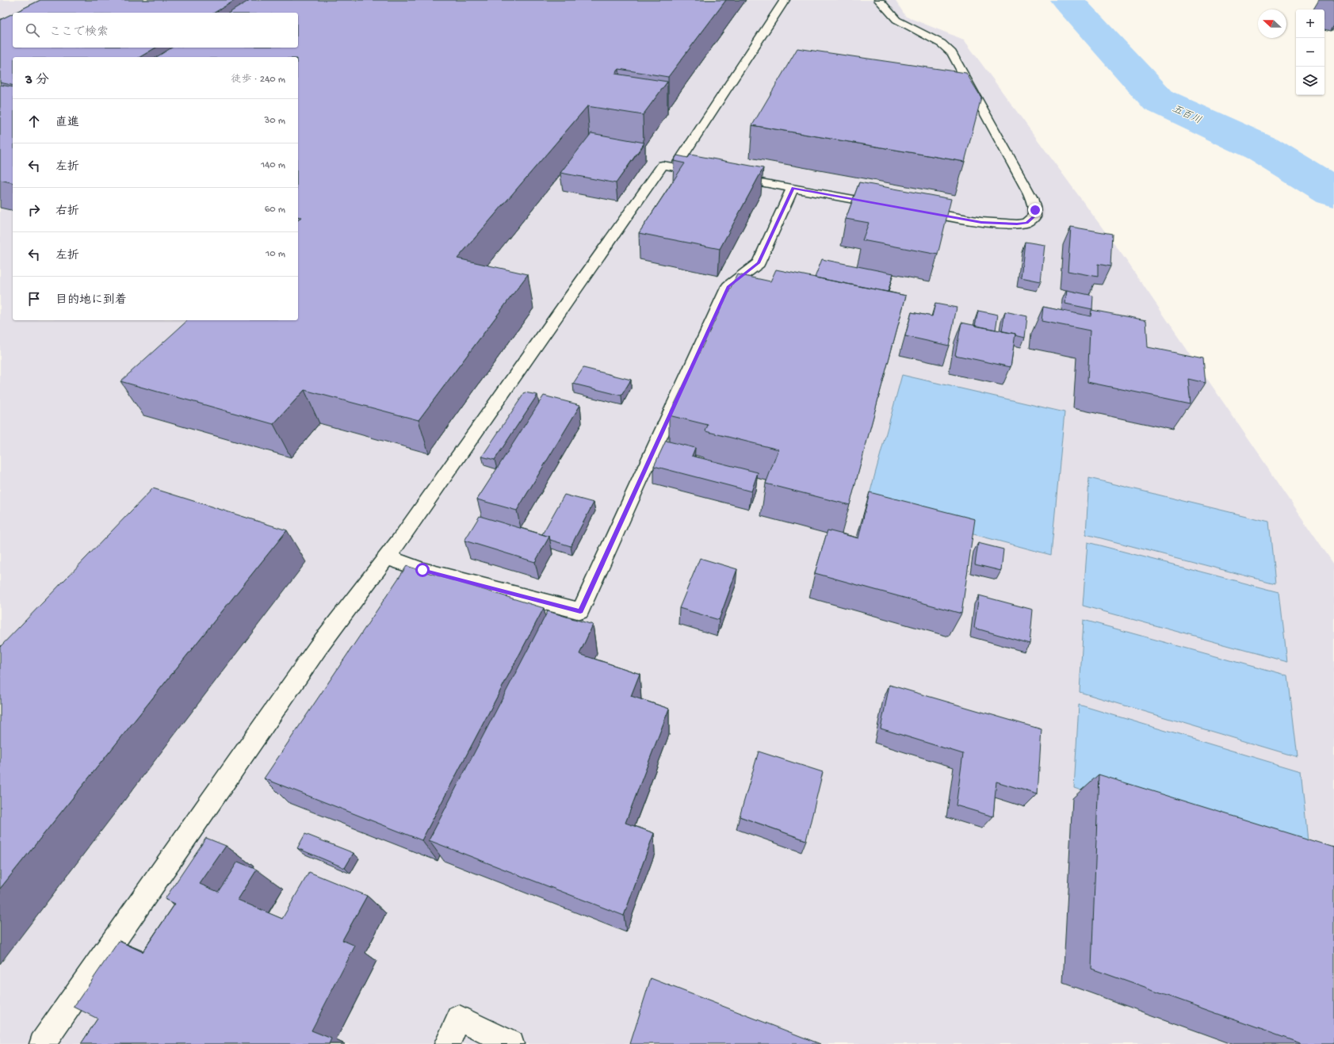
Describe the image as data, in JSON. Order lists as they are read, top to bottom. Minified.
{"water":["五百川"],"north":"left","page":{"map_buttons":["+","−"],"search":"ここで検索","heading":["3 分","徒歩 · 240 m"],"list":[["直進","30 m"],["左折","140 m"],["右折","60 m"],["左折","10 m"],"目的地に到着"]}}
